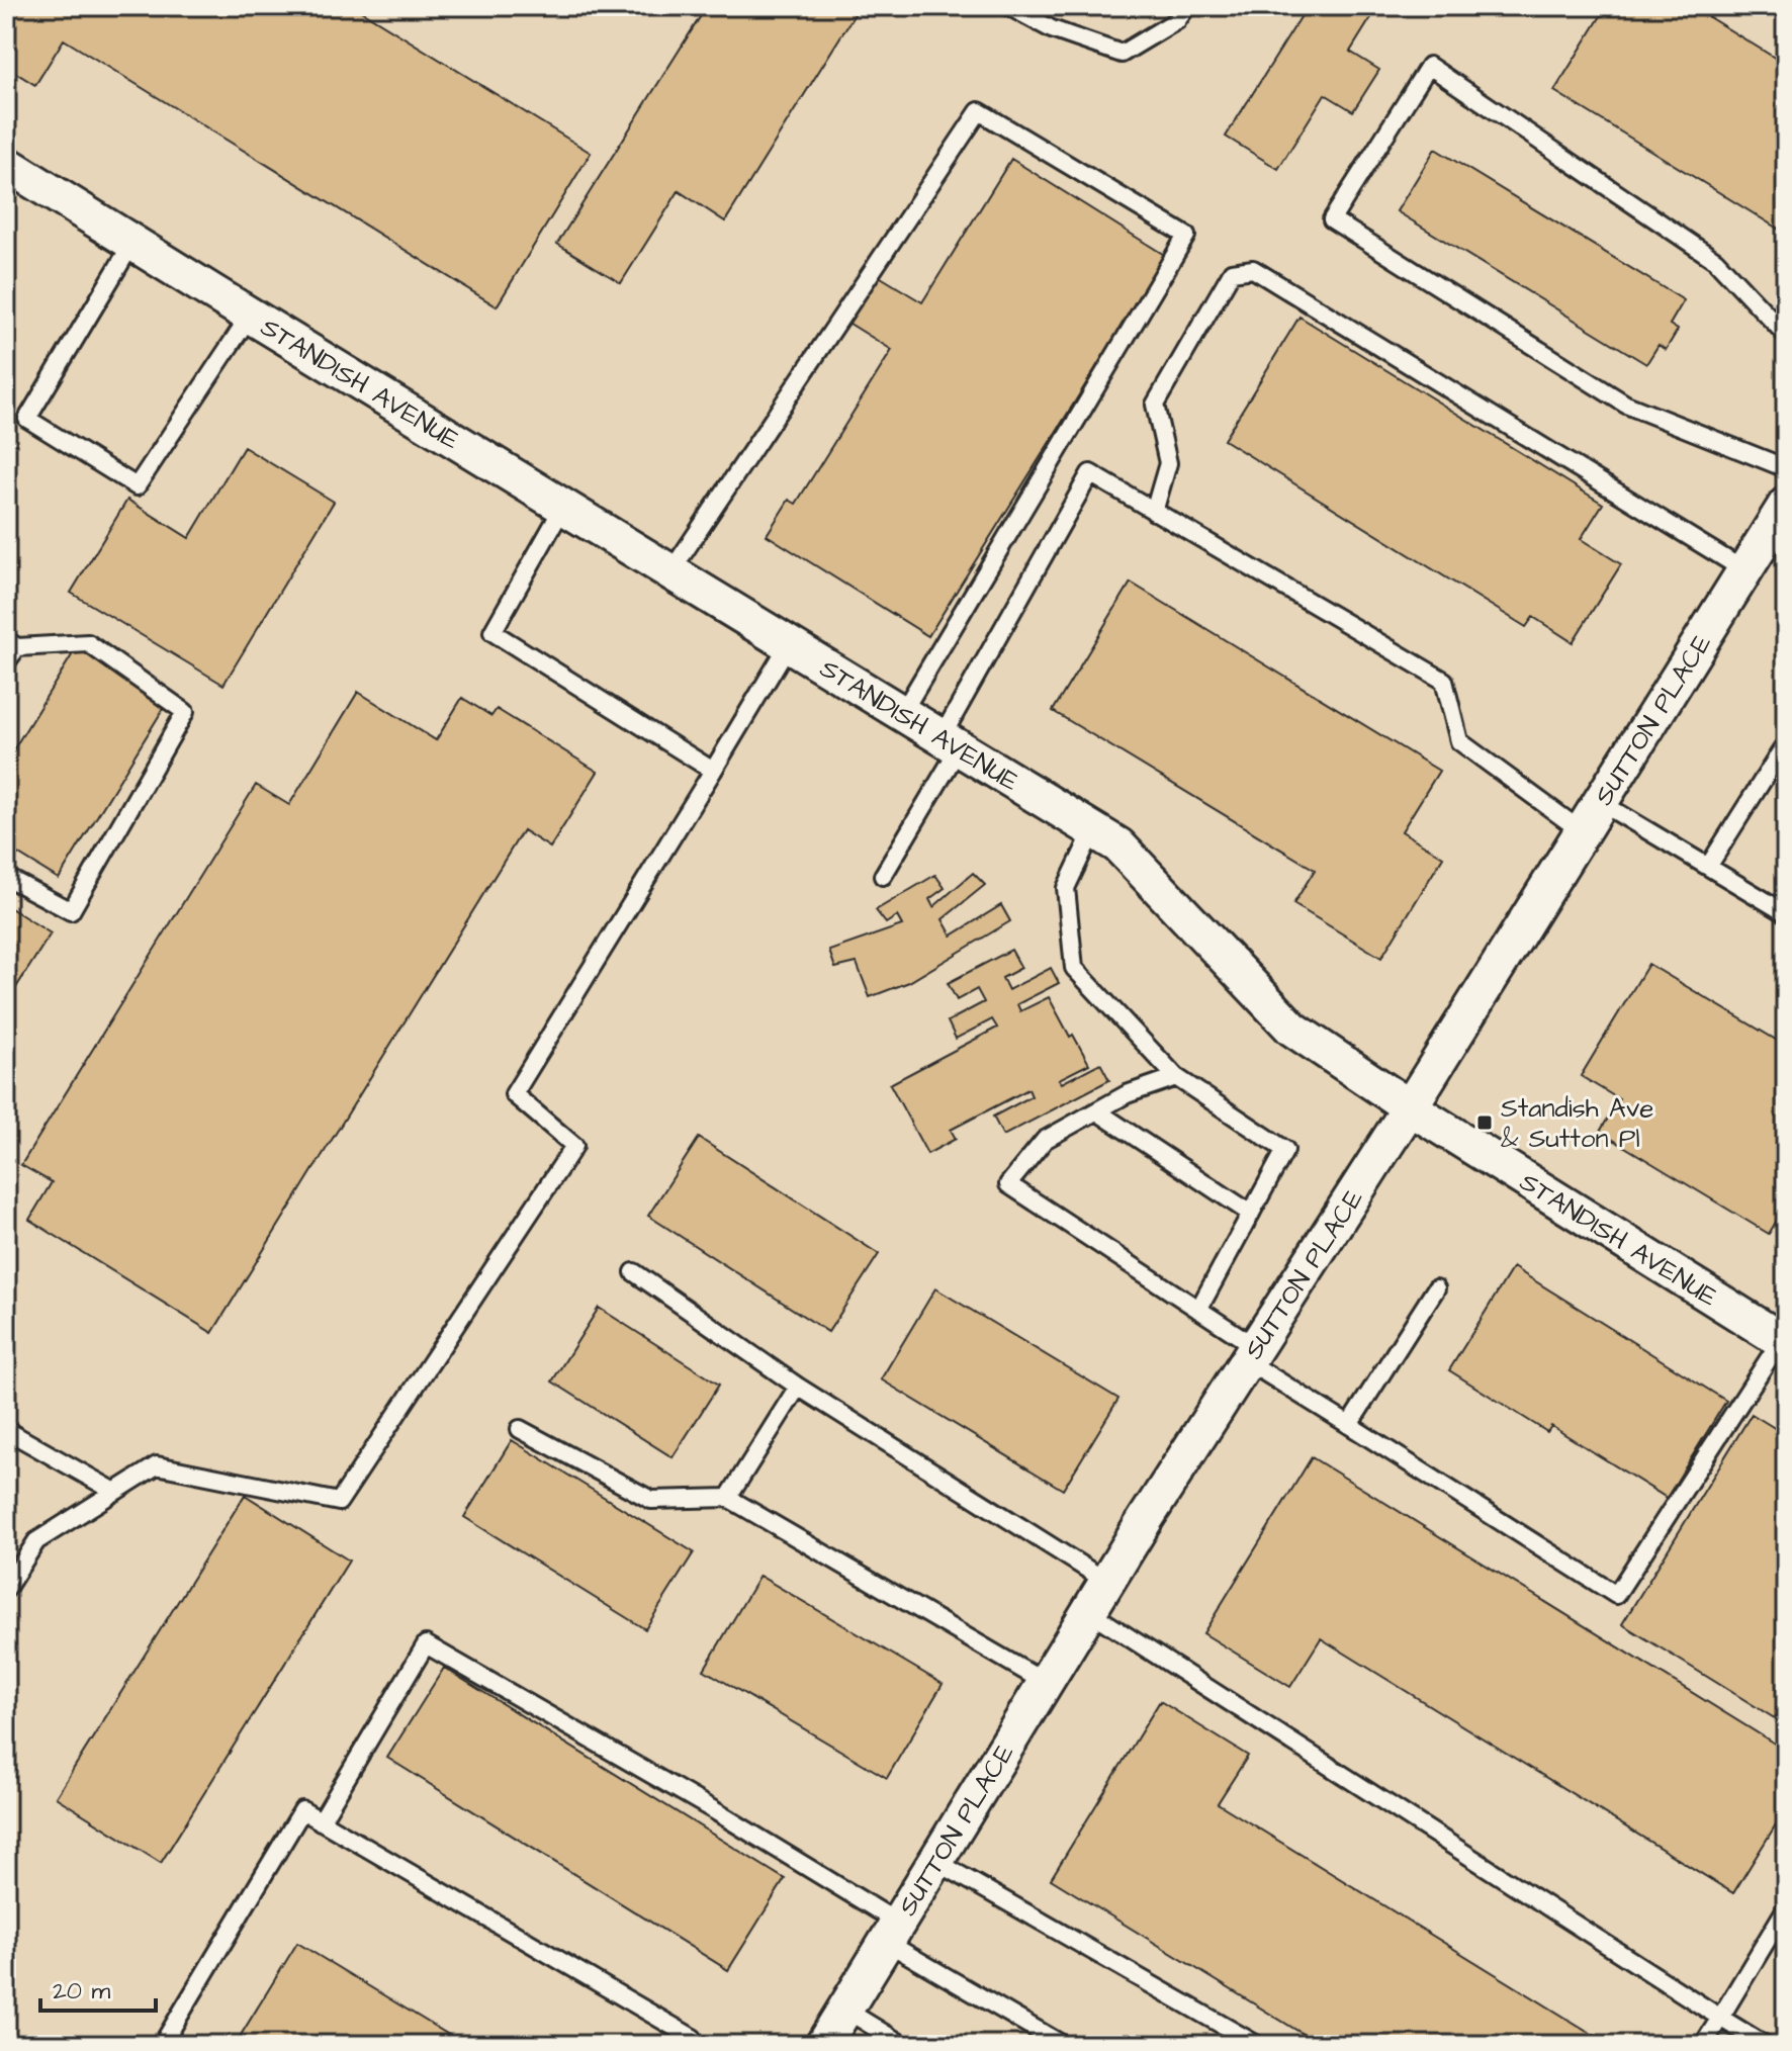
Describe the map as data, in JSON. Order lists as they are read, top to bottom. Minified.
{"streets":{"street":["STANDISH AVENUE","SUTTON PLACE"]},"crossings":[["STANDISH AVENUE","SUTTON PLACE"]],"places":{"transit":["Standish Ave & Sutton Pl"]},"scale_bar":"20 m"}
